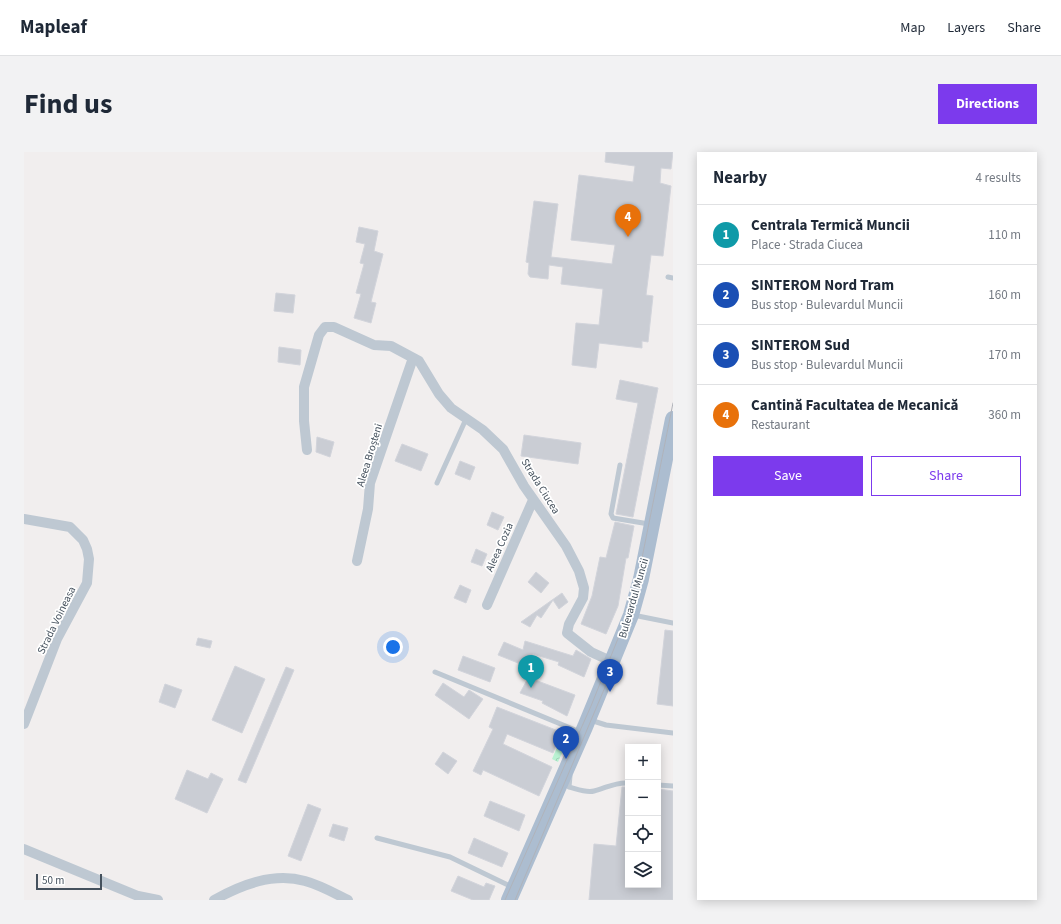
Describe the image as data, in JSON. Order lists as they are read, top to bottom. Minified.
{"streets":{"main road":["Bulevardul Muncii"],"street":["Aleea Broșteni","Strada Ciucea","Aleea Cozia","Strada Voineasa"]},"crossings":[["Aleea Broșteni","Strada Ciucea"],["Strada Ciucea","Aleea Cozia"],["Strada Ciucea","Bulevardul Muncii"]],"scale_bar":"50 m","page":{"header":"Mapleaf","nav":["Map","Layers","Share"],"title":"Find us","buttons":["Directions",["Save","Share"]],"heading":["Nearby","4 results"],"pins":["4","1","3","2"],"list":[{"mark":"1","name":"Centrala Termică Muncii","note":"Place · Strada Ciucea","value":"110 m"},{"mark":"2","name":"SINTEROM Nord Tram","note":"Bus stop · Bulevardul Muncii","value":"160 m"},{"mark":"3","name":"SINTEROM Sud","note":"Bus stop · Bulevardul Muncii","value":"170 m"},{"mark":"4","name":"Cantină Facultatea de Mecanică","note":"Restaurant","value":"360 m"}],"map_buttons":["+","−"],"scale":"50 m"}}
